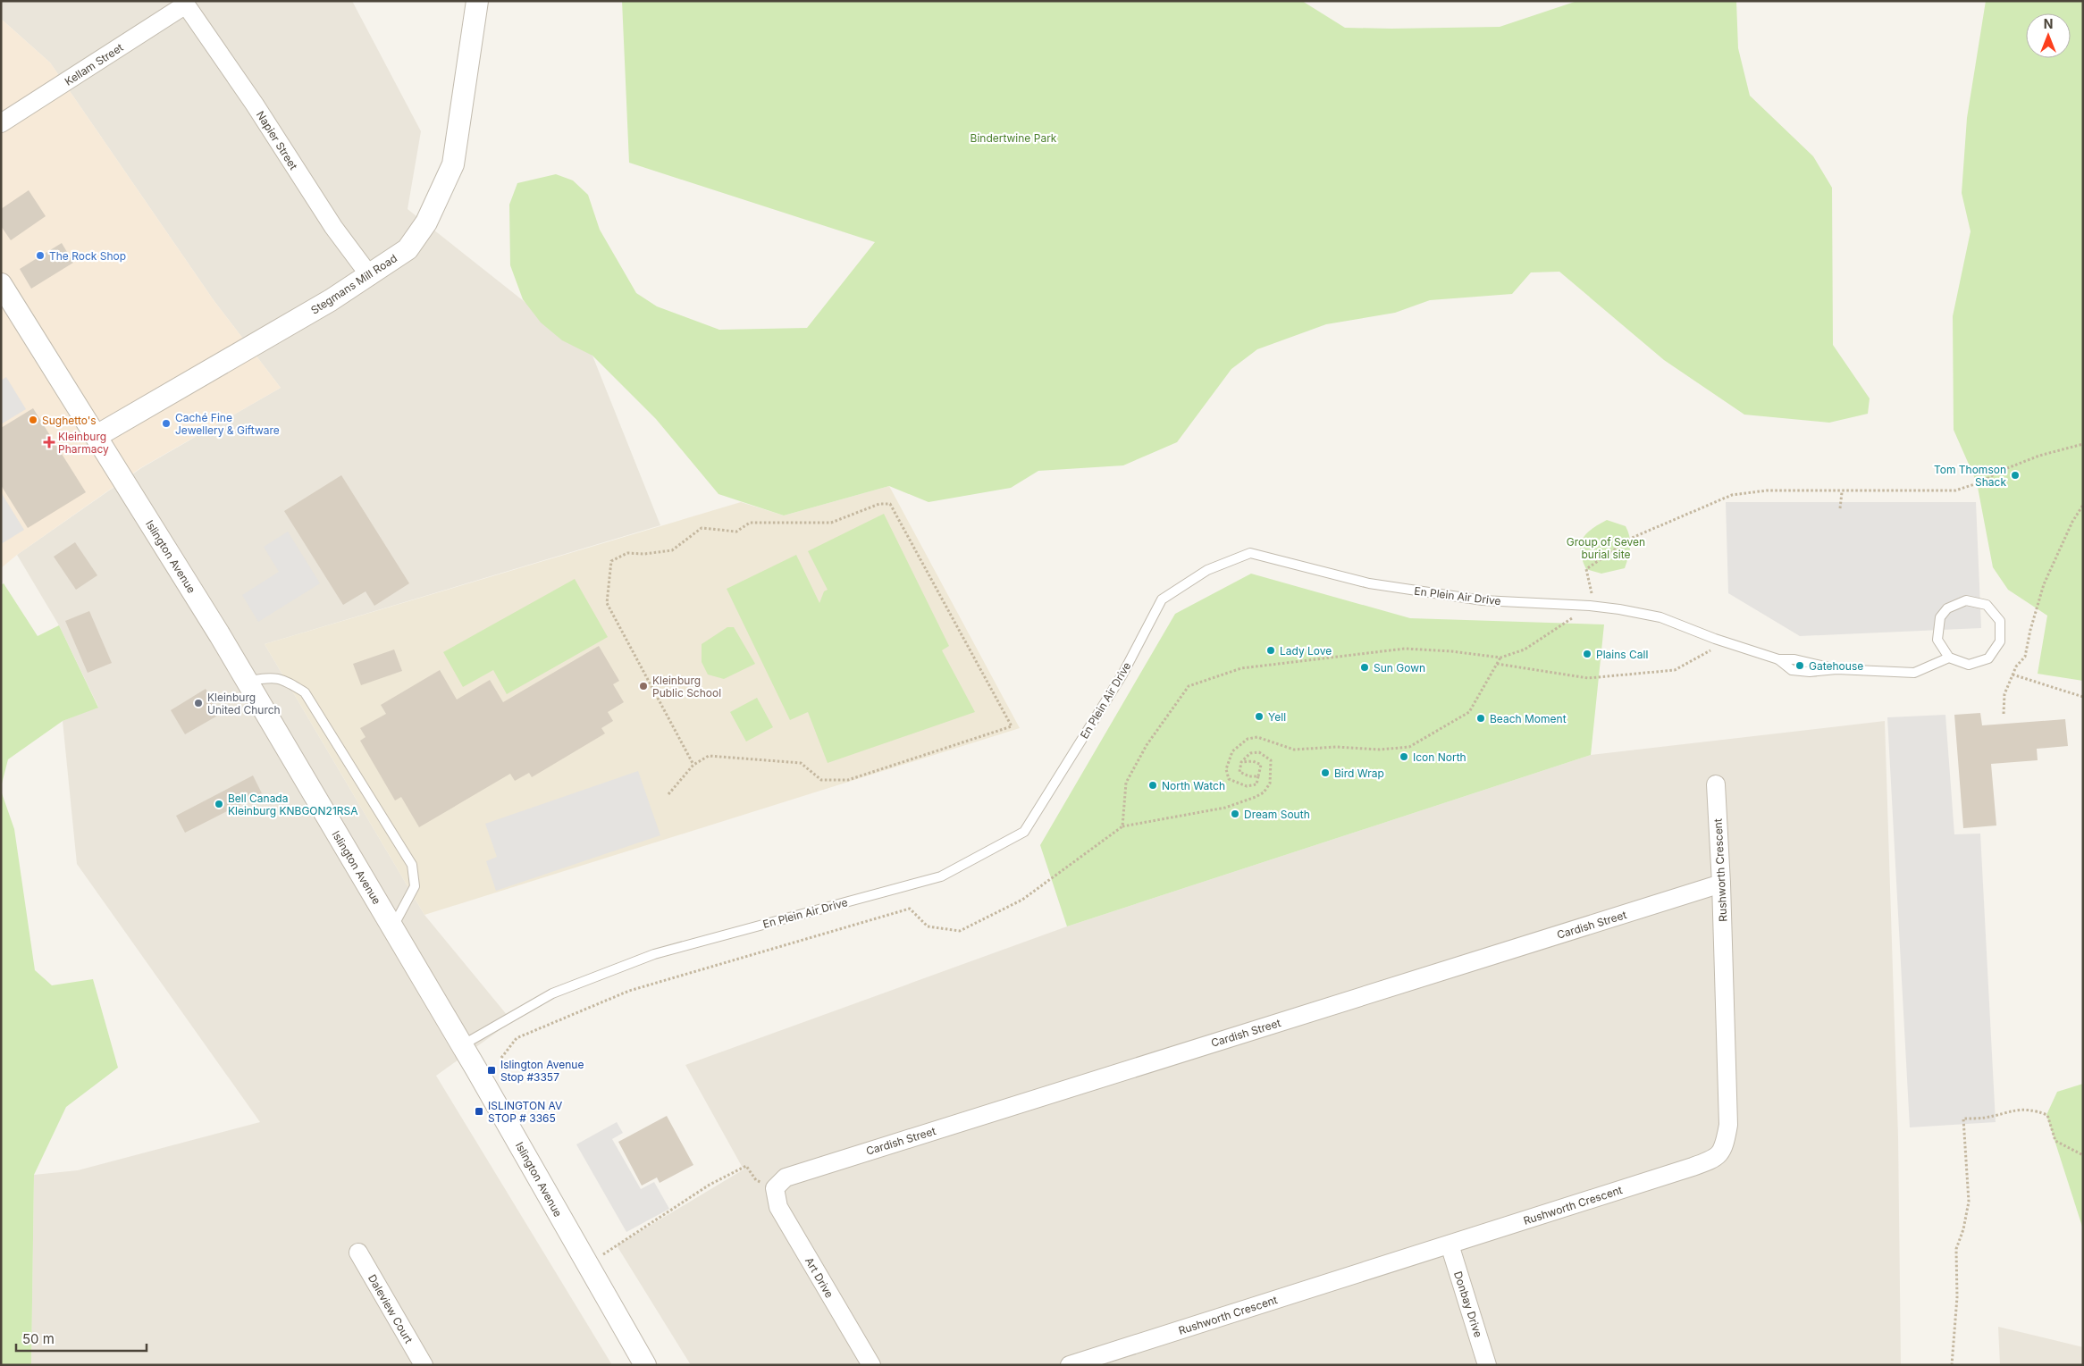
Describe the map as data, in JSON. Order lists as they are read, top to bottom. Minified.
{"streets":{"street":["Kellam Street","Napier Street","Stegmans Mill Road","Islington Avenue","Rushworth Crescent","Cardish Street","Art Drive","Donbay Drive","Daleview Court"],"lane":["En Plein Air Drive"]},"crossings":[["Kellam Street","Napier Street"],["Napier Street","Stegmans Mill Road"],["Stegmans Mill Road","Islington Avenue"],["Islington Avenue","En Plein Air Drive"],["Rushworth Crescent","Cardish Street"],["Rushworth Crescent","Donbay Drive"],["Cardish Street","Art Drive"]],"parks":["Bindertwine Park","Group of Seven burial site"],"places":{"other":["The Rock Shop","Sughetto's","Caché Fine Jewellery & Giftware","Tom Thomson Shack","Lady Love","Plains Call","Gatehouse","Sun Gown","Kleinburg Public School","Kleinburg United Church","Yell","Beach Moment","Icon North","Bird Wrap","North Watch","Bell Canada Kleinburg KNBGON21RSA","Dream South"],"health":["Kleinburg Pharmacy"],"transit":["Islington Avenue Stop #3357","ISLINGTON AV STOP # 3365"]},"scale_bar":"50 m","north":"top"}
